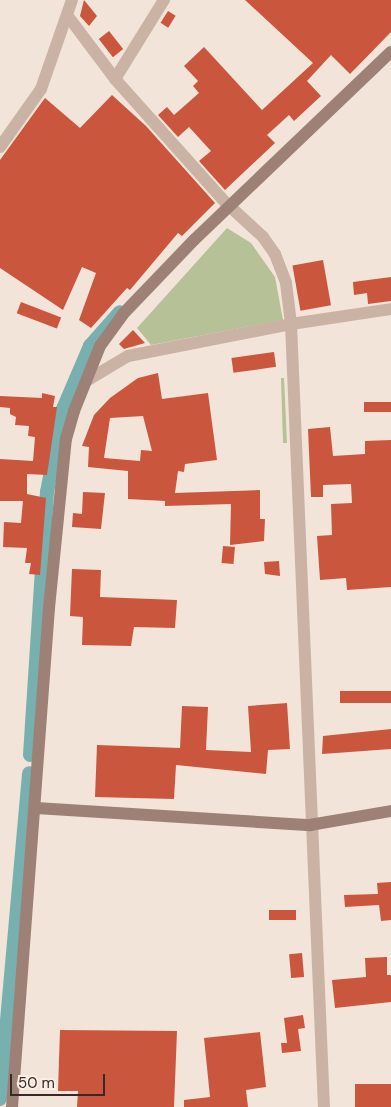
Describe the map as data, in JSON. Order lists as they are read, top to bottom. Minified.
{"scale_bar":"50 m"}
